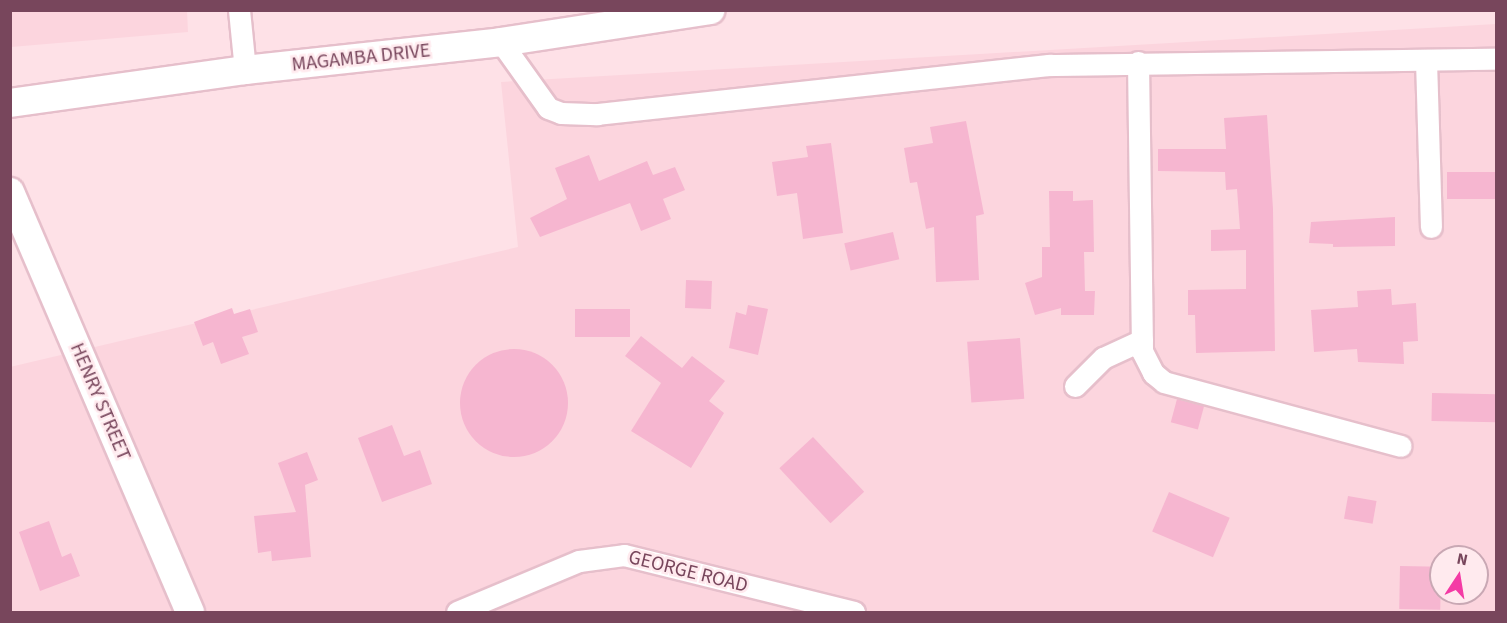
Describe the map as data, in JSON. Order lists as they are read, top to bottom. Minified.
{"streets":{"street":["MAGAMBA DRIVE","HENRY STREET","GEORGE ROAD"]},"north":"top"}
